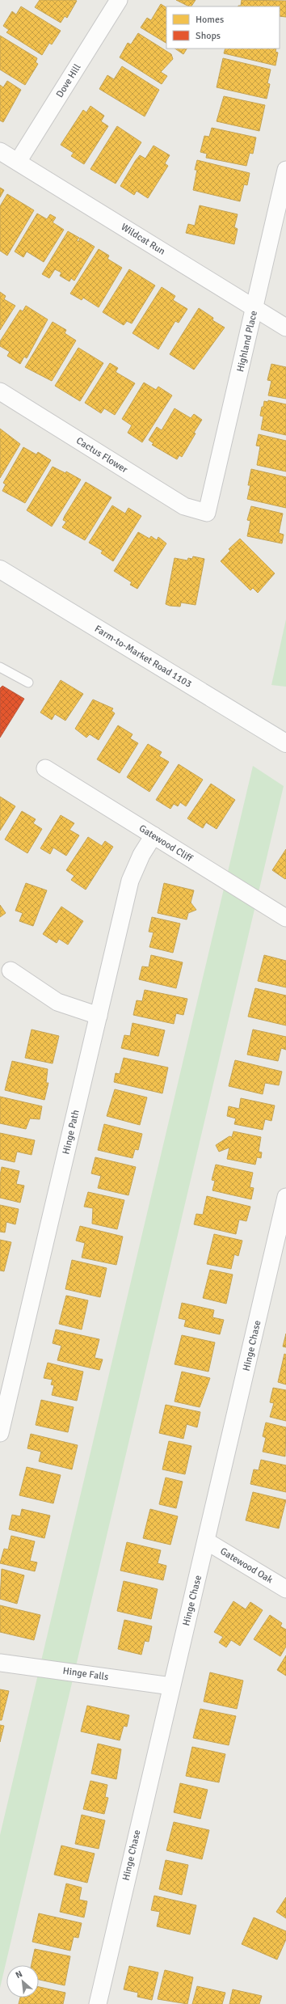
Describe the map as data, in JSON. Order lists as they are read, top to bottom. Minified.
{"streets":{"main road":["Farm-to-Market Road 1103"],"street":["Dove Hill","Wildcat Run","Highland Place","Cactus Flower","Gatewood Cliff","Hinge Path","Hinge Chase","Gatewood Oak","Hinge Falls"]},"crossings":[["Dove Hill","Wildcat Run"],["Wildcat Run","Highland Place"],["Highland Place","Cactus Flower"],["Gatewood Cliff","Hinge Path"],["Hinge Chase","Gatewood Oak"],["Hinge Chase","Hinge Falls"]],"legend":["Homes","Shops"],"north":"top left"}
